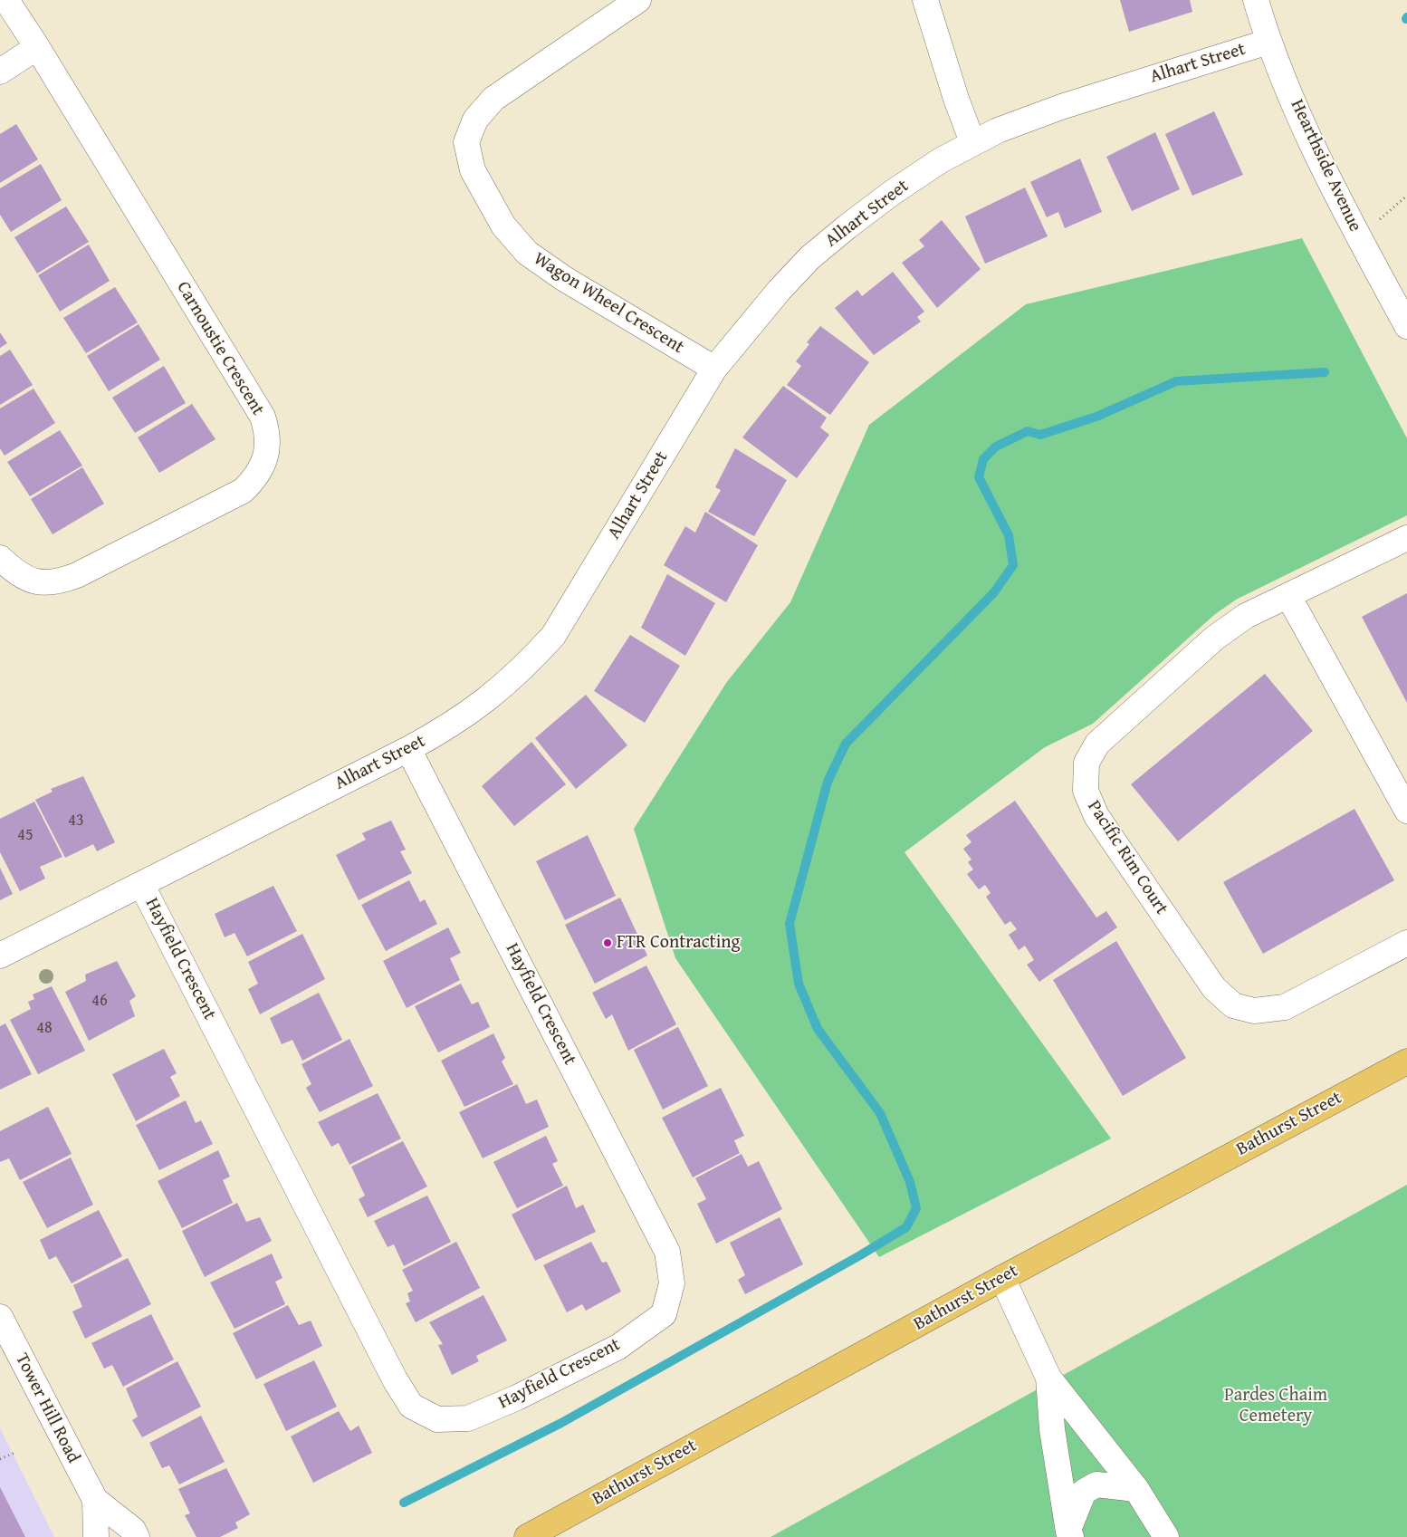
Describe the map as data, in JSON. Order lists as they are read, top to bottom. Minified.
{"streets":{"main road":["Bathurst Street"],"street":["Alhart Street","Hearthside Avenue","Wagon Wheel Crescent","Carnoustie Crescent","Pacific Rim Court","Hayfield Crescent","Tower Hill Road"]},"crossings":[["Alhart Street","Hearthside Avenue"],["Alhart Street","Wagon Wheel Crescent"],["Alhart Street","Hayfield Crescent"]],"parks":["Pardes Chaim Cemetery"],"places":["FTR Contracting"],"house_numbers":["43","45","46","48"]}
